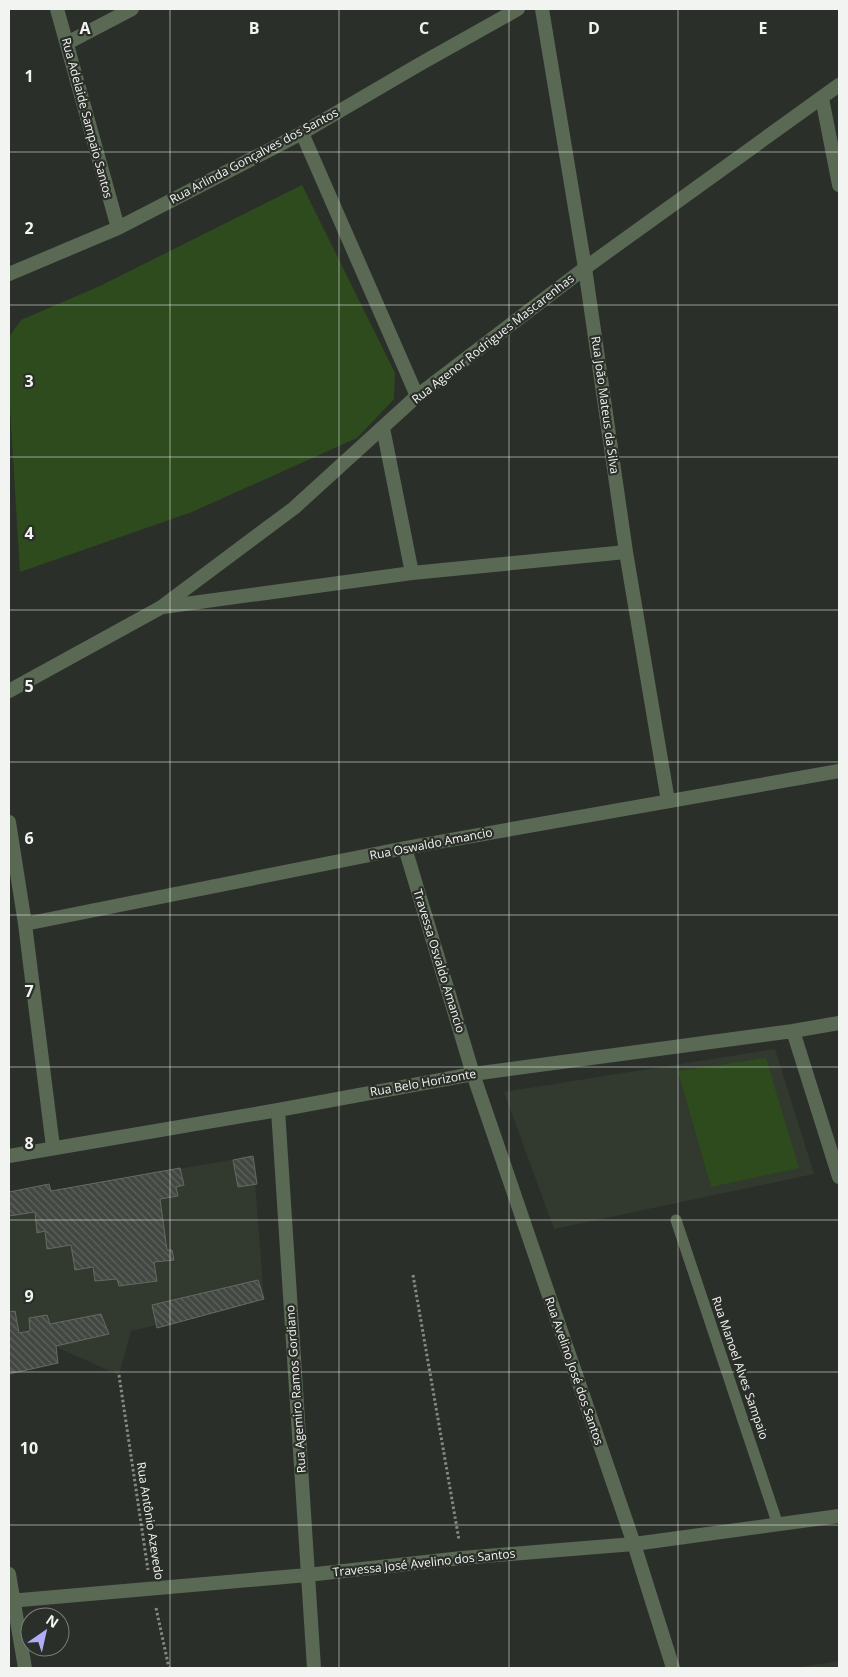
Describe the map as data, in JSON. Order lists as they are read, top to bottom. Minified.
{"streets":{"street":["Rua Adelaide Sampaio Santos","Rua Arlinda Gonçalves dos Santos","Rua Agenor Rodrigues Mascarenhas","Rua João Mateus da Silva","Rua Oswaldo Amancio","Travessa Osvaldo Amancio","Rua Belo Horizonte","Rua Avelino José dos Santos","Rua Agemiro Ramos Gordiano","Travessa José Avelino dos Santos"],"lane":["Rua Manoel Alves Sampaio"],"path":["Rua Antônio Azevedo"]},"crossings":[["Rua Adelaide Sampaio Santos","Rua Arlinda Gonçalves dos Santos"],["Rua Agenor Rodrigues Mascarenhas","Rua João Mateus da Silva"],["Rua João Mateus da Silva","Rua Oswaldo Amancio"],["Rua Oswaldo Amancio","Travessa Osvaldo Amancio"],["Travessa Osvaldo Amancio","Rua Belo Horizonte"],["Travessa Osvaldo Amancio","Rua Avelino José dos Santos"],["Rua Belo Horizonte","Rua Avelino José dos Santos"],["Rua Belo Horizonte","Rua Agemiro Ramos Gordiano"],["Rua Manoel Alves Sampaio","Travessa José Avelino dos Santos"],["Rua Avelino José dos Santos","Travessa José Avelino dos Santos"],["Rua Agemiro Ramos Gordiano","Travessa José Avelino dos Santos"],["Rua Antônio Azevedo","Travessa José Avelino dos Santos"]],"north":"top right","grid":{"columns":["A","B","C","D","E"],"rows":["1","2","3","4","5","6","7","8","9","10"]}}
